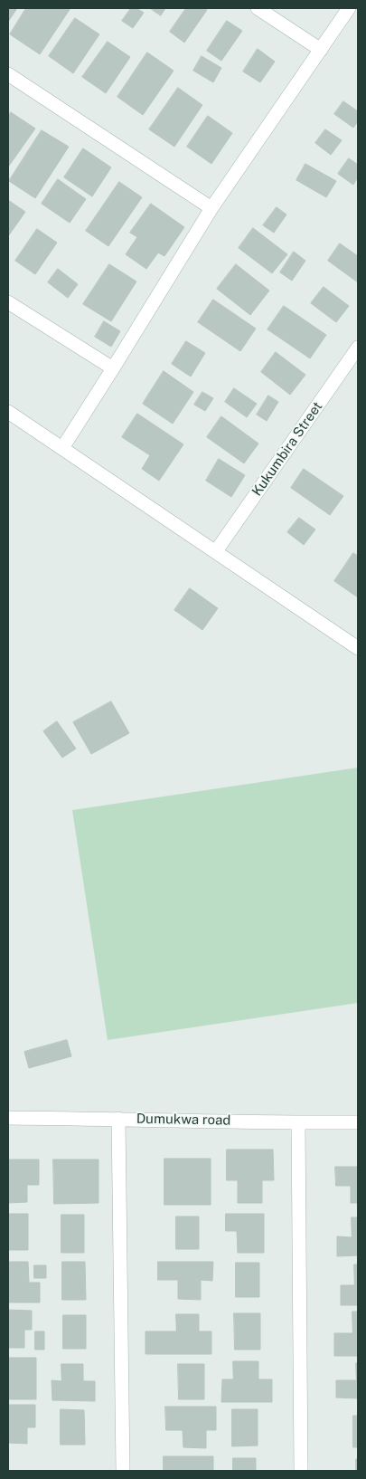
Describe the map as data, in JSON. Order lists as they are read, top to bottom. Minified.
{"streets":{"street":["Kukumbira Street","Dumukwa road"]}}
